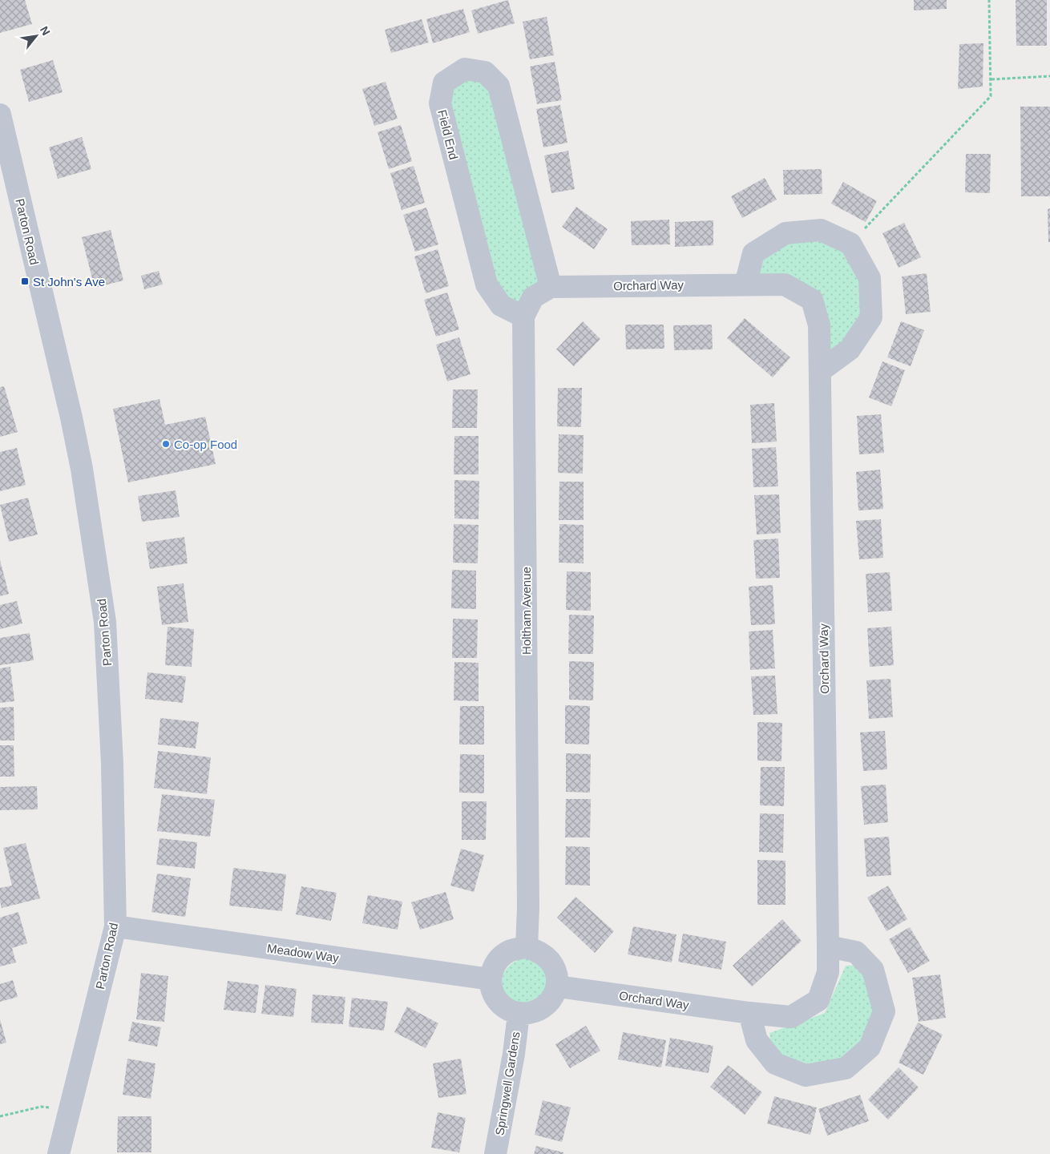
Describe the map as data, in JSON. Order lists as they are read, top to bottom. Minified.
{"streets":{"street":["Field End","Parton Road","Orchard Way","Holtham Avenue","Meadow Way","Springwell Gardens"]},"crossings":[["Field End","Orchard Way"],["Field End","Holtham Avenue"],["Parton Road","Meadow Way"],["Orchard Way","Holtham Avenue"],["Orchard Way","Meadow Way"],["Orchard Way","Springwell Gardens"],["Holtham Avenue","Meadow Way"],["Holtham Avenue","Springwell Gardens"],["Meadow Way","Springwell Gardens"]],"places":{"transit":["St John's Ave"],"other":["Co-op Food"]},"north":"top right"}
